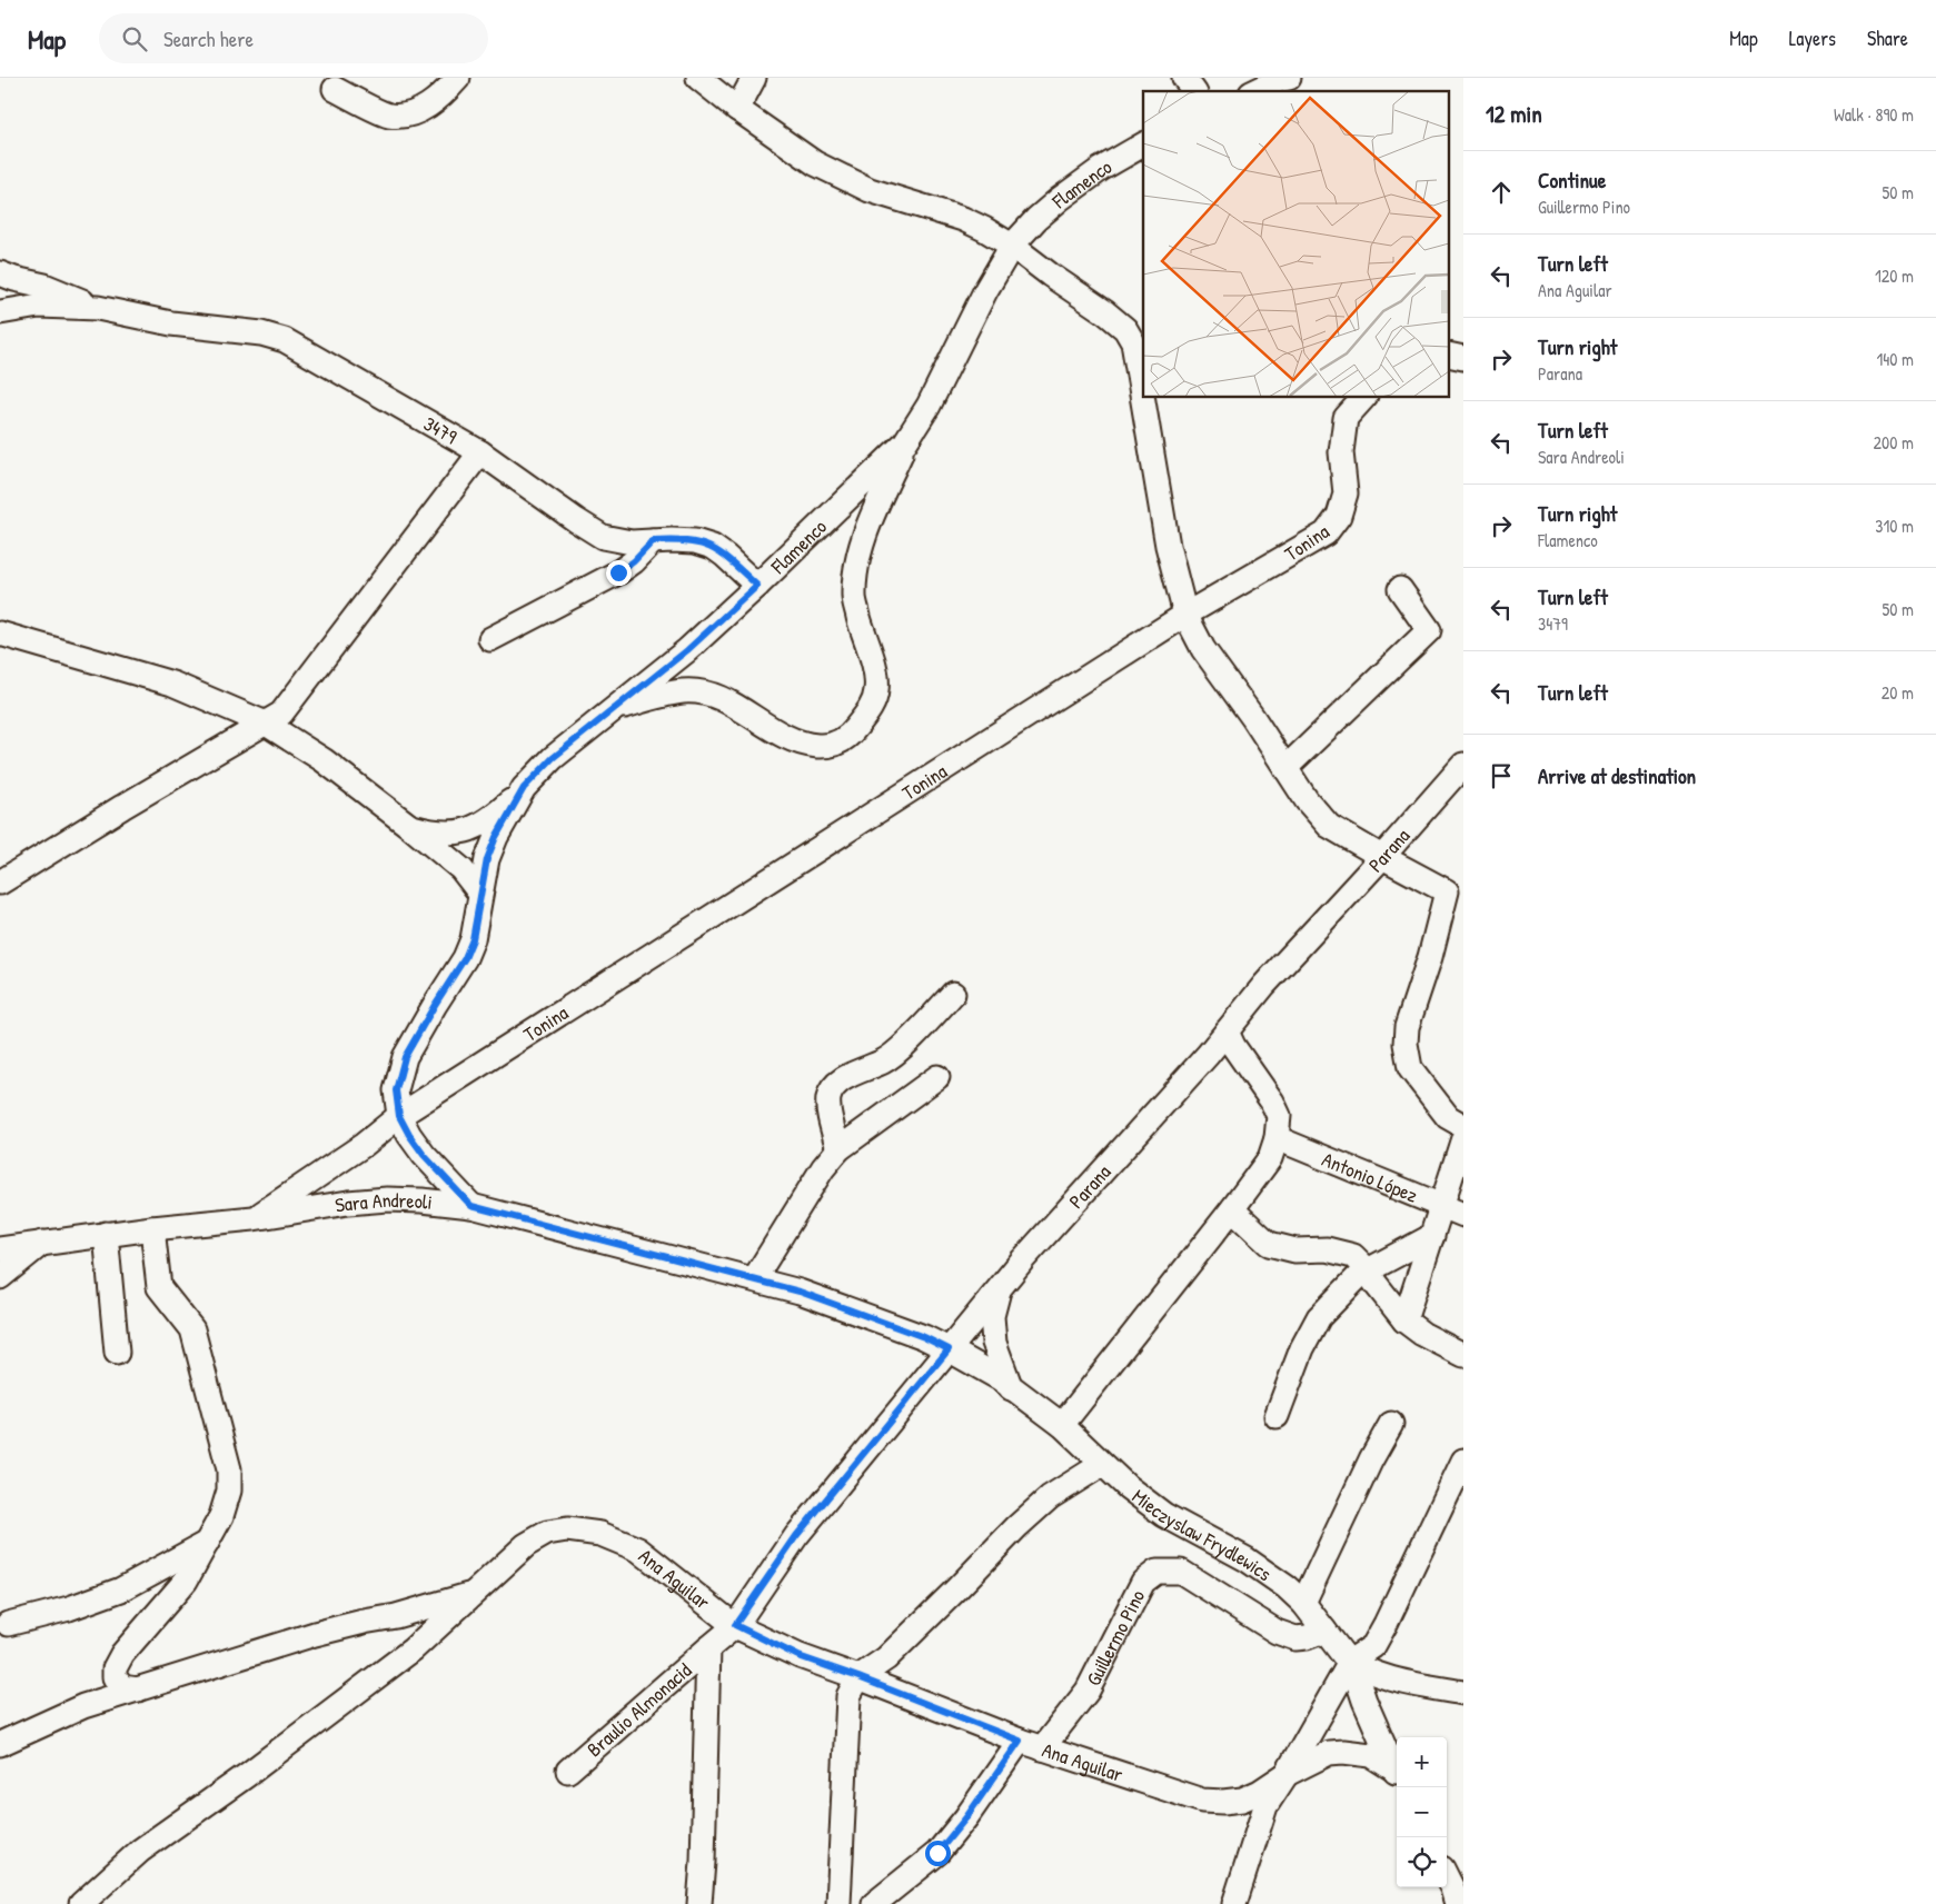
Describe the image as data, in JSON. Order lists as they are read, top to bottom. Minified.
{"streets":{"street":["Flamenco","3479","Tonina","Parana","Antonio López","Sara Andreoli","Mieczyslaw Frydlewics","Ana Aguilar","Guillermo Pino","Braulio Almonacid"]},"crossings":[["Flamenco","3479"],["Flamenco","Tonina"],["Flamenco","Sara Andreoli"],["Tonina","Sara Andreoli"],["Parana","Sara Andreoli"],["Parana","Mieczyslaw Frydlewics"],["Parana","Ana Aguilar"],["Parana","Braulio Almonacid"],["Sara Andreoli","Mieczyslaw Frydlewics"],["Mieczyslaw Frydlewics","Guillermo Pino"],["Ana Aguilar","Guillermo Pino"],["Ana Aguilar","Braulio Almonacid"]],"page":{"header":"Map","search":"Search here","nav":["Map","Layers","Share"],"heading":["12 min","Walk · 890 m"],"list":[["Continue","Guillermo Pino","50 m"],["Turn left","Ana Aguilar","120 m"],["Turn right","Parana","140 m"],["Turn left","Sara Andreoli","200 m"],["Turn right","Flamenco","310 m"],["Turn left","3479","50 m"],["Turn left","20 m"],"Arrive at destination"],"map_buttons":["+","−"]}}
